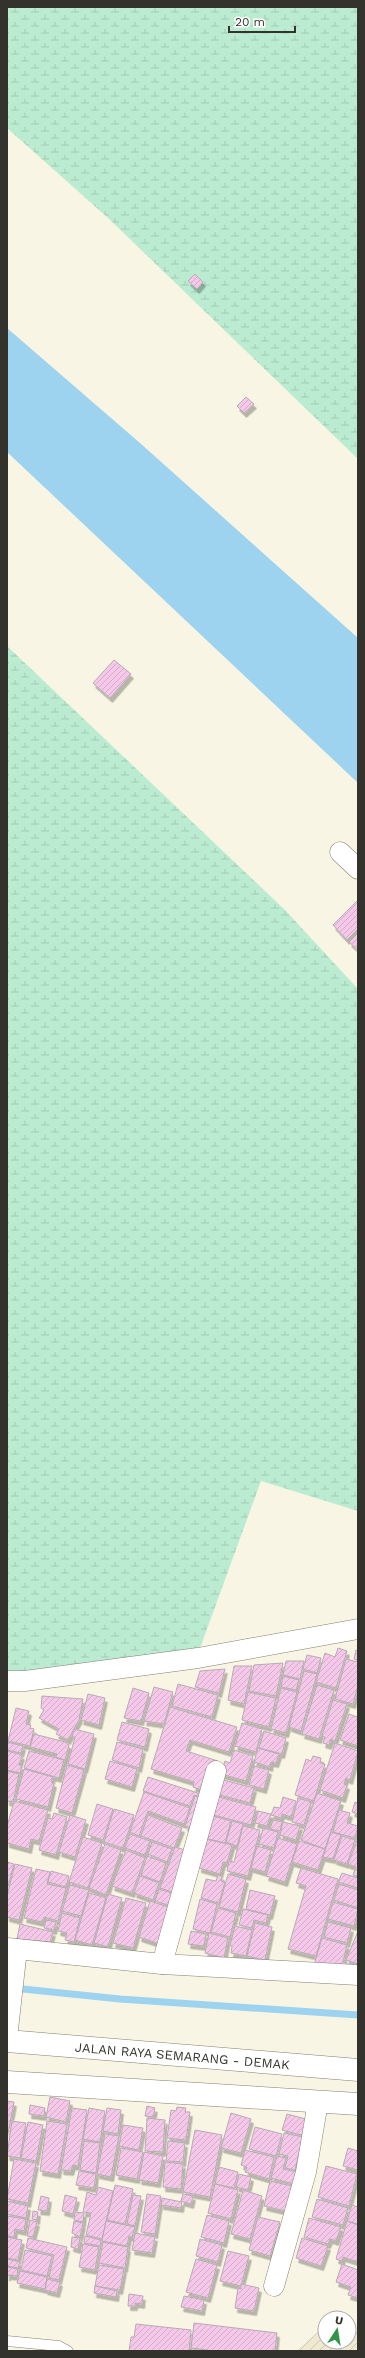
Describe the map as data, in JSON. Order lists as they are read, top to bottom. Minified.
{"streets":{"highway":["JALAN RAYA SEMARANG - DEMAK"]},"scale_bar":"20 m","north":"top"}
